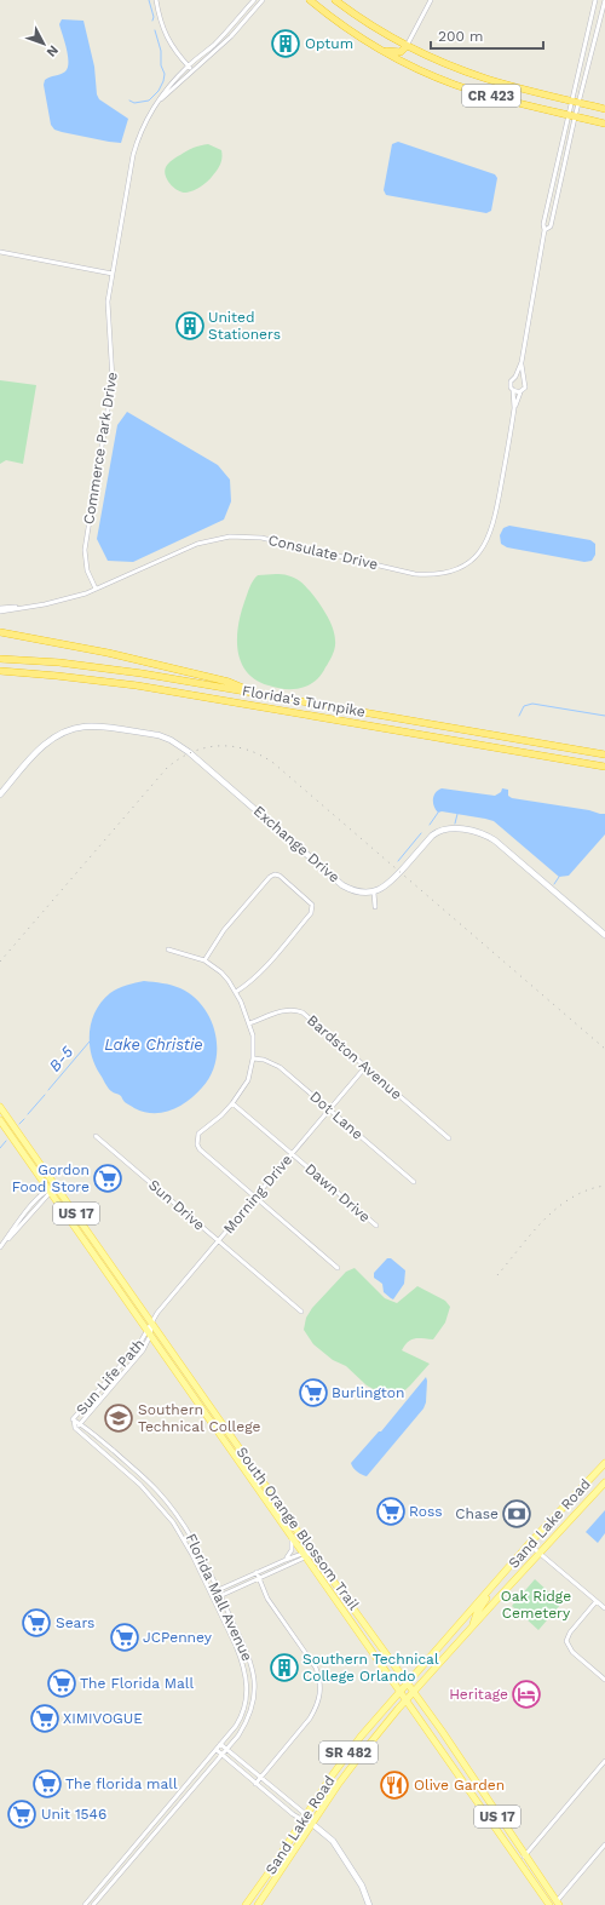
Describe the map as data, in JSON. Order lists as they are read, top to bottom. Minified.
{"streets":{"highway":["CR 423","Florida's Turnpike"],"main road":["US 17","Sand Lake Road","South Orange Blossom Trail","SR 482"],"street":["Commerce Park Drive","Consulate Drive","Exchange Drive","Bardston Avenue","Dot Lane","Dawn Drive","Morning Drive","Sun Drive","Sun Life Path","Florida Mall Avenue"]},"crossings":[["Commerce Park Drive","Consulate Drive"],["Bardston Avenue","Morning Drive"],["Dot Lane","Morning Drive"],["Dawn Drive","Morning Drive"],["Morning Drive","Sun Drive"],["Morning Drive","Sun Life Path"],["Morning Drive","South Orange Blossom Trail"],["Sun Life Path","South Orange Blossom Trail"],["Sun Life Path","Florida Mall Avenue"],["Sand Lake Road","South Orange Blossom Trail"]],"water":["Lake Christie","B-5"],"parks":["Oak Ridge Cemetery"],"places":{"building":["Optum","United Stationers","Southern Technical College Orlando"],"supermarket":["Gordon Food Store","Burlington","Ross","Sears","JCPenney","The Florida Mall","XIMIVOGUE","The florida mall","Unit 1546"],"school or university":["Southern Technical College"],"bank":["Chase"],"hotel":["Heritage"],"restaurant":["Olive Garden"]},"scale_bar":"200 m","north":"bottom right"}
